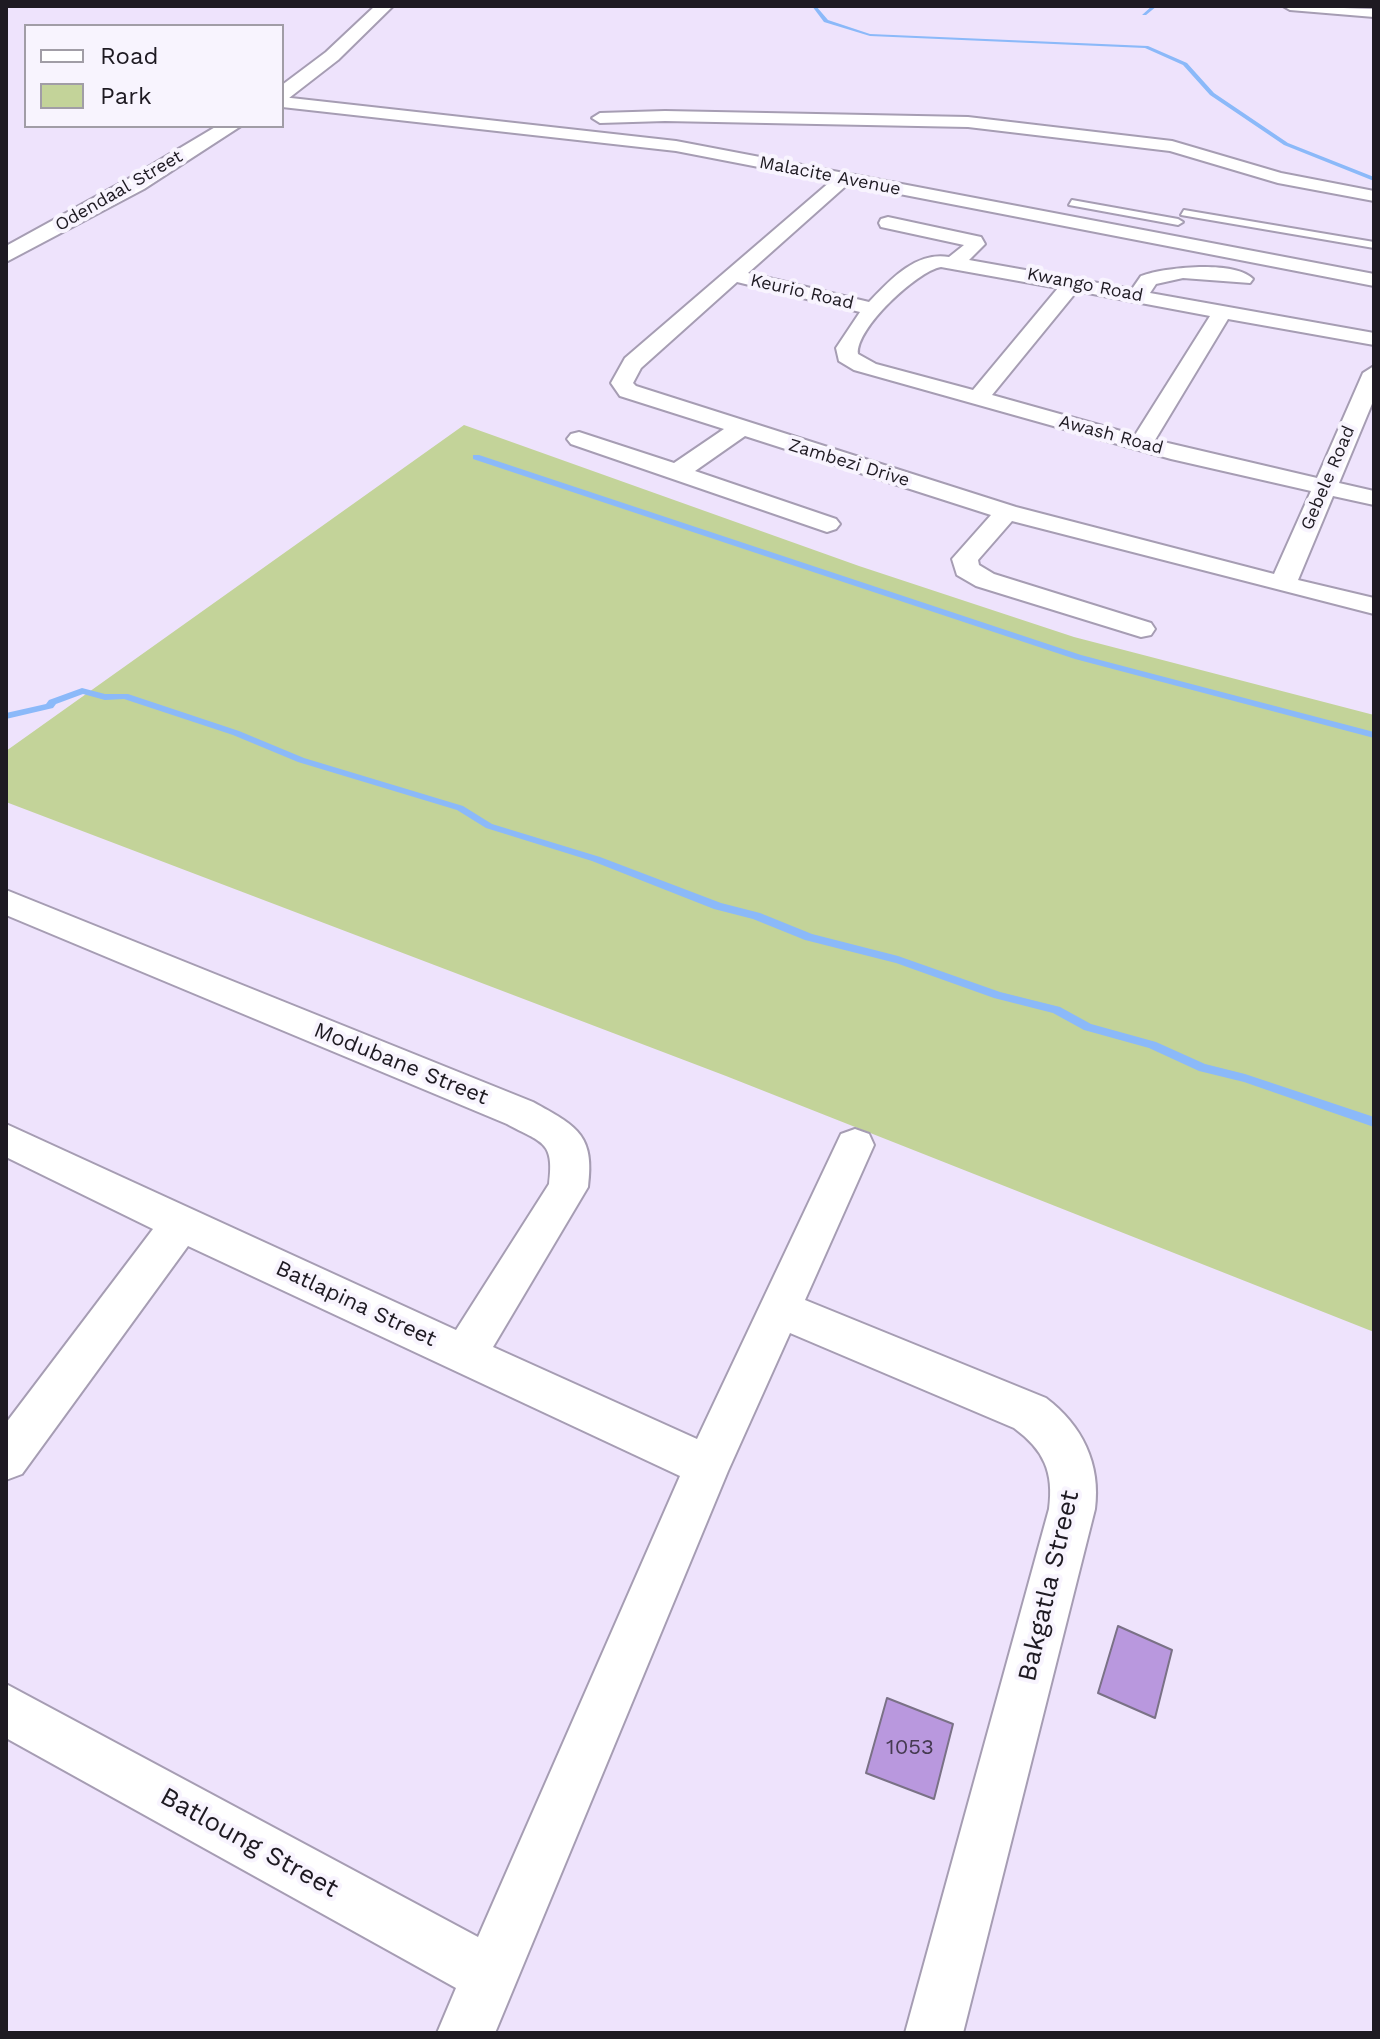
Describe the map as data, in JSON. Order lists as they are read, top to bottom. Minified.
{"streets":{"street":["Malacite Avenue","Odendaal Street","Kwango Road","Keurio Road","Awash Road","Zambezi Drive","Gebele Road","Modubane Street","Batlapina Street","Bakgatla Street","Batloung Street"]},"crossings":[["Malacite Avenue","Zambezi Drive"],["Kwango Road","Keurio Road"],["Kwango Road","Awash Road"],["Keurio Road","Zambezi Drive"],["Awash Road","Gebele Road"],["Zambezi Drive","Gebele Road"],["Modubane Street","Batlapina Street"]],"house_numbers":["1053"],"legend":["Road","Park"]}
